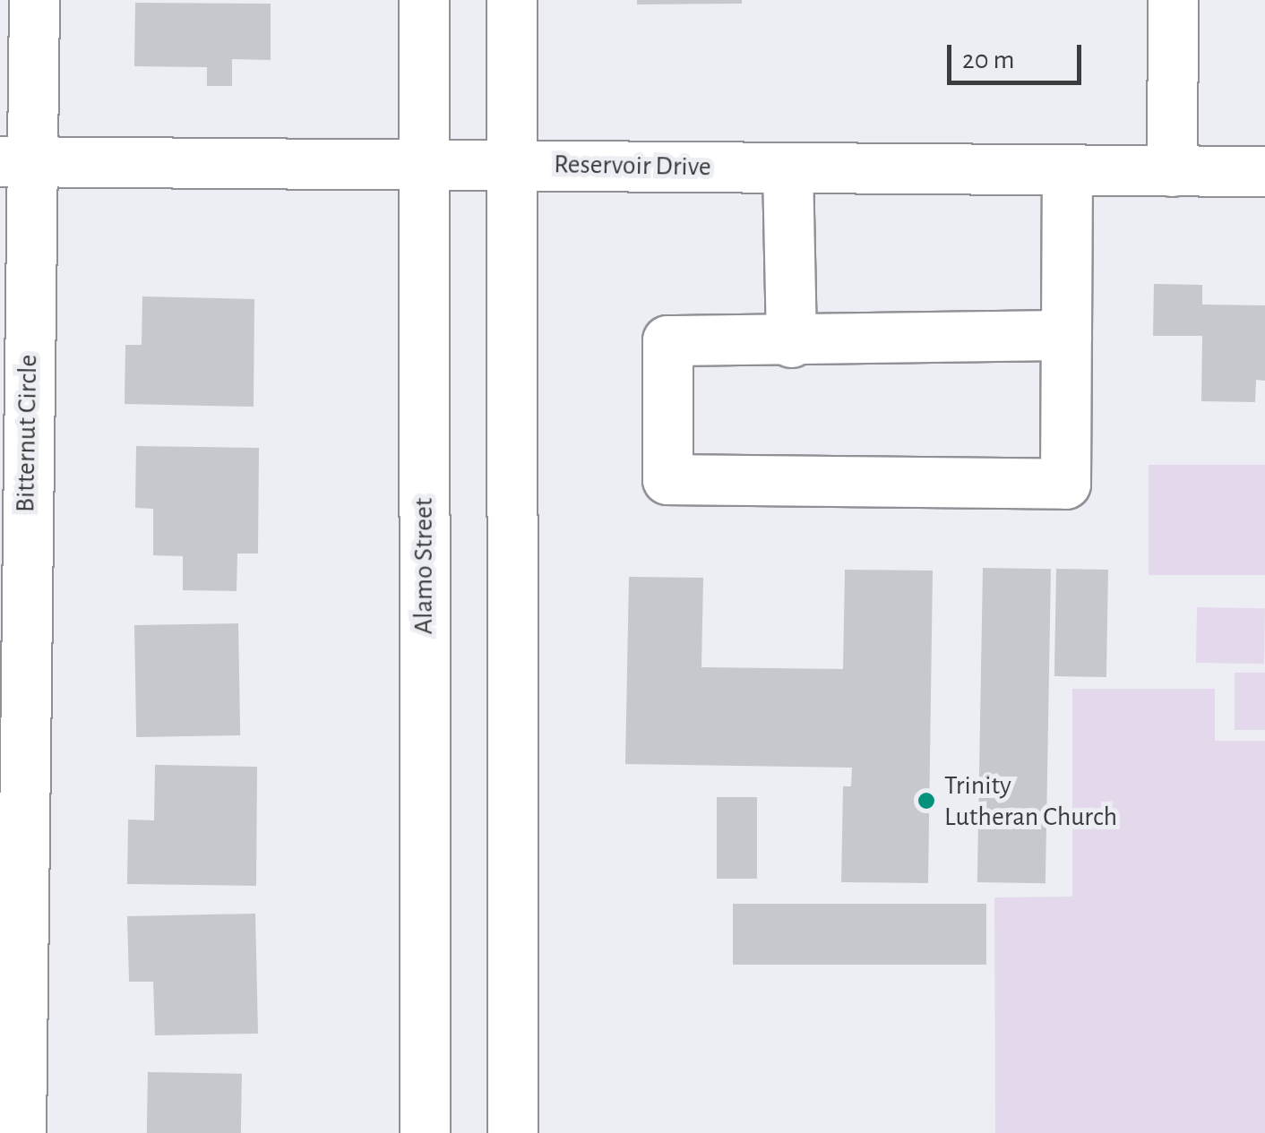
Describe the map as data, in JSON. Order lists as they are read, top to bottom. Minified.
{"streets":{"street":["Reservoir Drive","Bitternut Circle","Alamo Street"]},"crossings":[["Reservoir Drive","Bitternut Circle"],["Reservoir Drive","Alamo Street"]],"places":["Trinity Lutheran Church"],"scale_bar":"20 m"}
